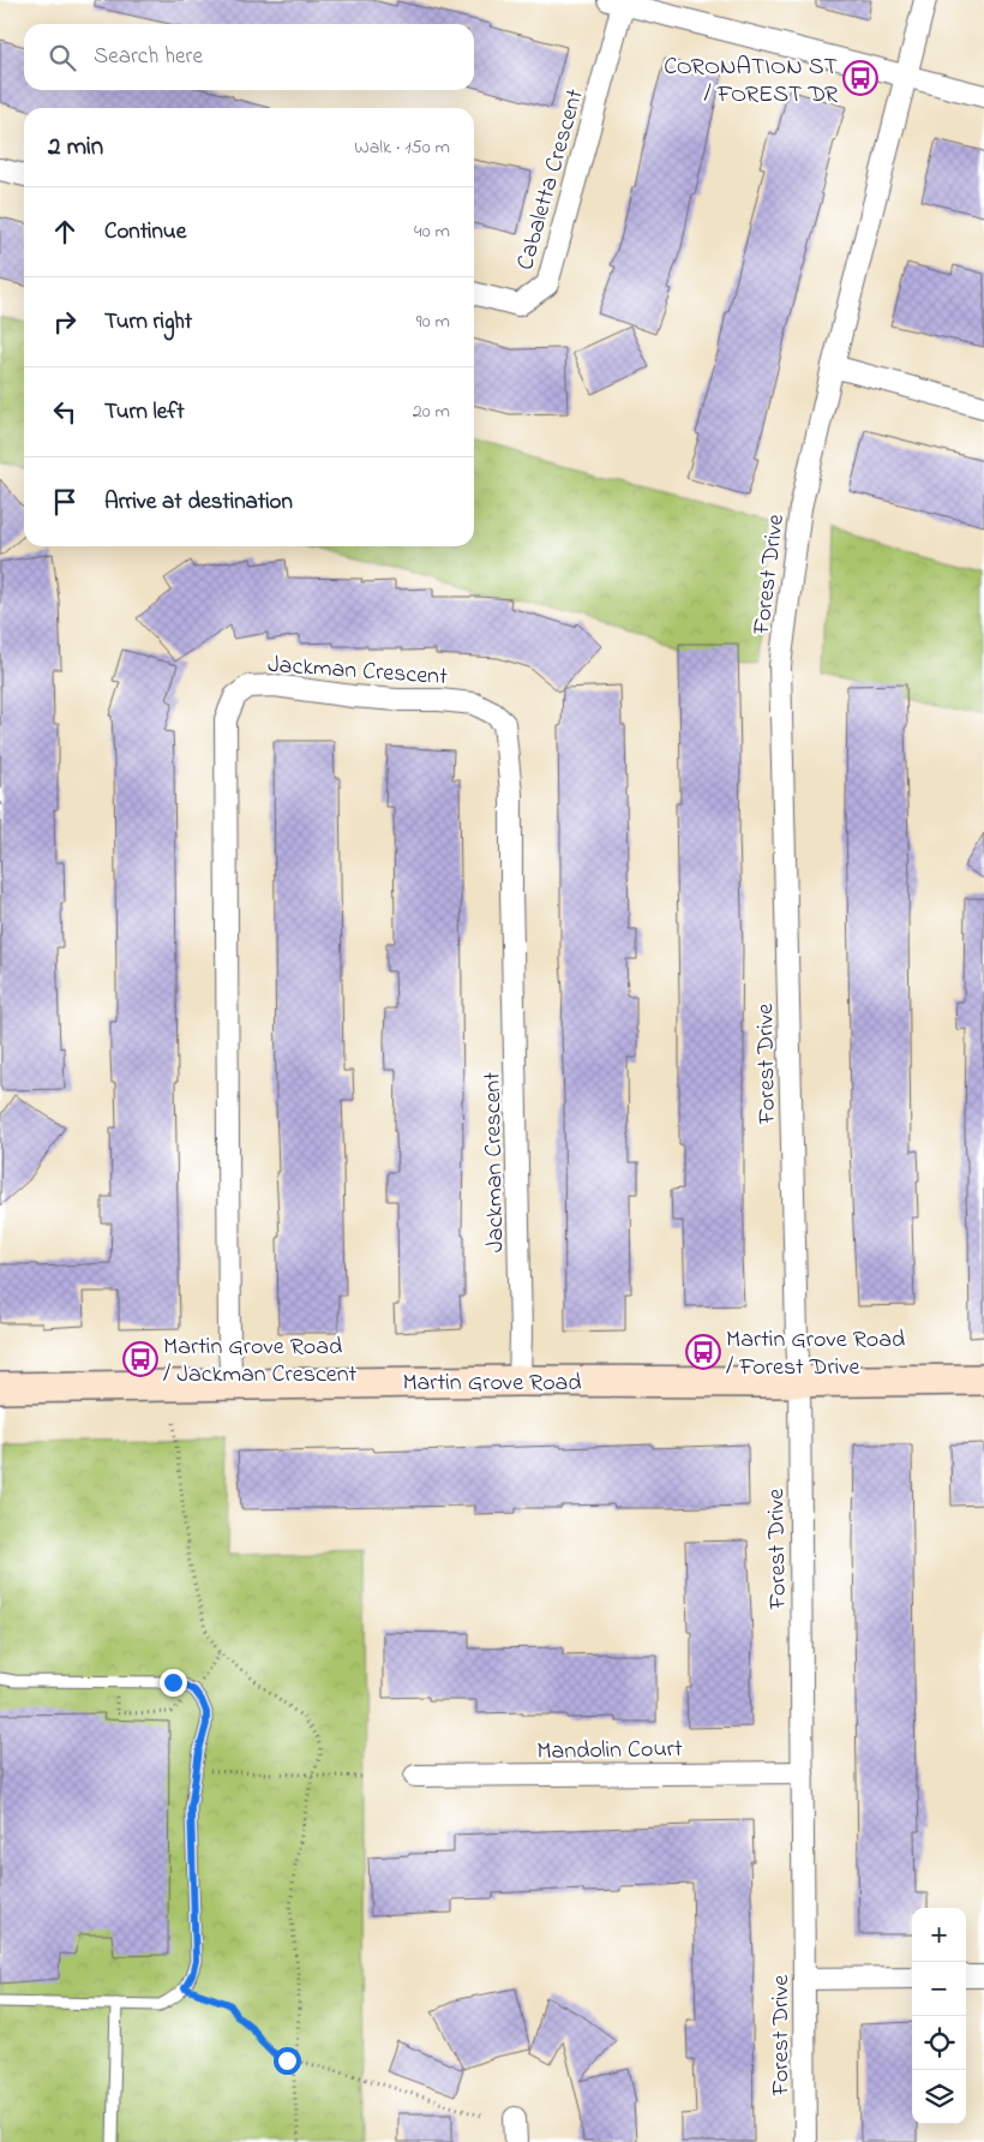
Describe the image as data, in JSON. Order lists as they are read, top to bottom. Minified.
{"streets":{"street":["Cabaletta Crescent","Forest Drive","Jackman Crescent","Martin Grove Road","Mandolin Court"]},"crossings":[["Forest Drive","Martin Grove Road"],["Forest Drive","Mandolin Court"],["Jackman Crescent","Martin Grove Road"]],"places":{"bus stop":["CORONATION ST / FOREST DR","Martin Grove Road / Forest Drive","Martin Grove Road / Jackman Crescent"]},"page":{"search":"Search here","heading":["2 min","Walk · 150 m"],"list":[["Continue","40 m"],["Turn right","90 m"],["Turn left","20 m"],"Arrive at destination"],"map_buttons":["+","−"]}}
